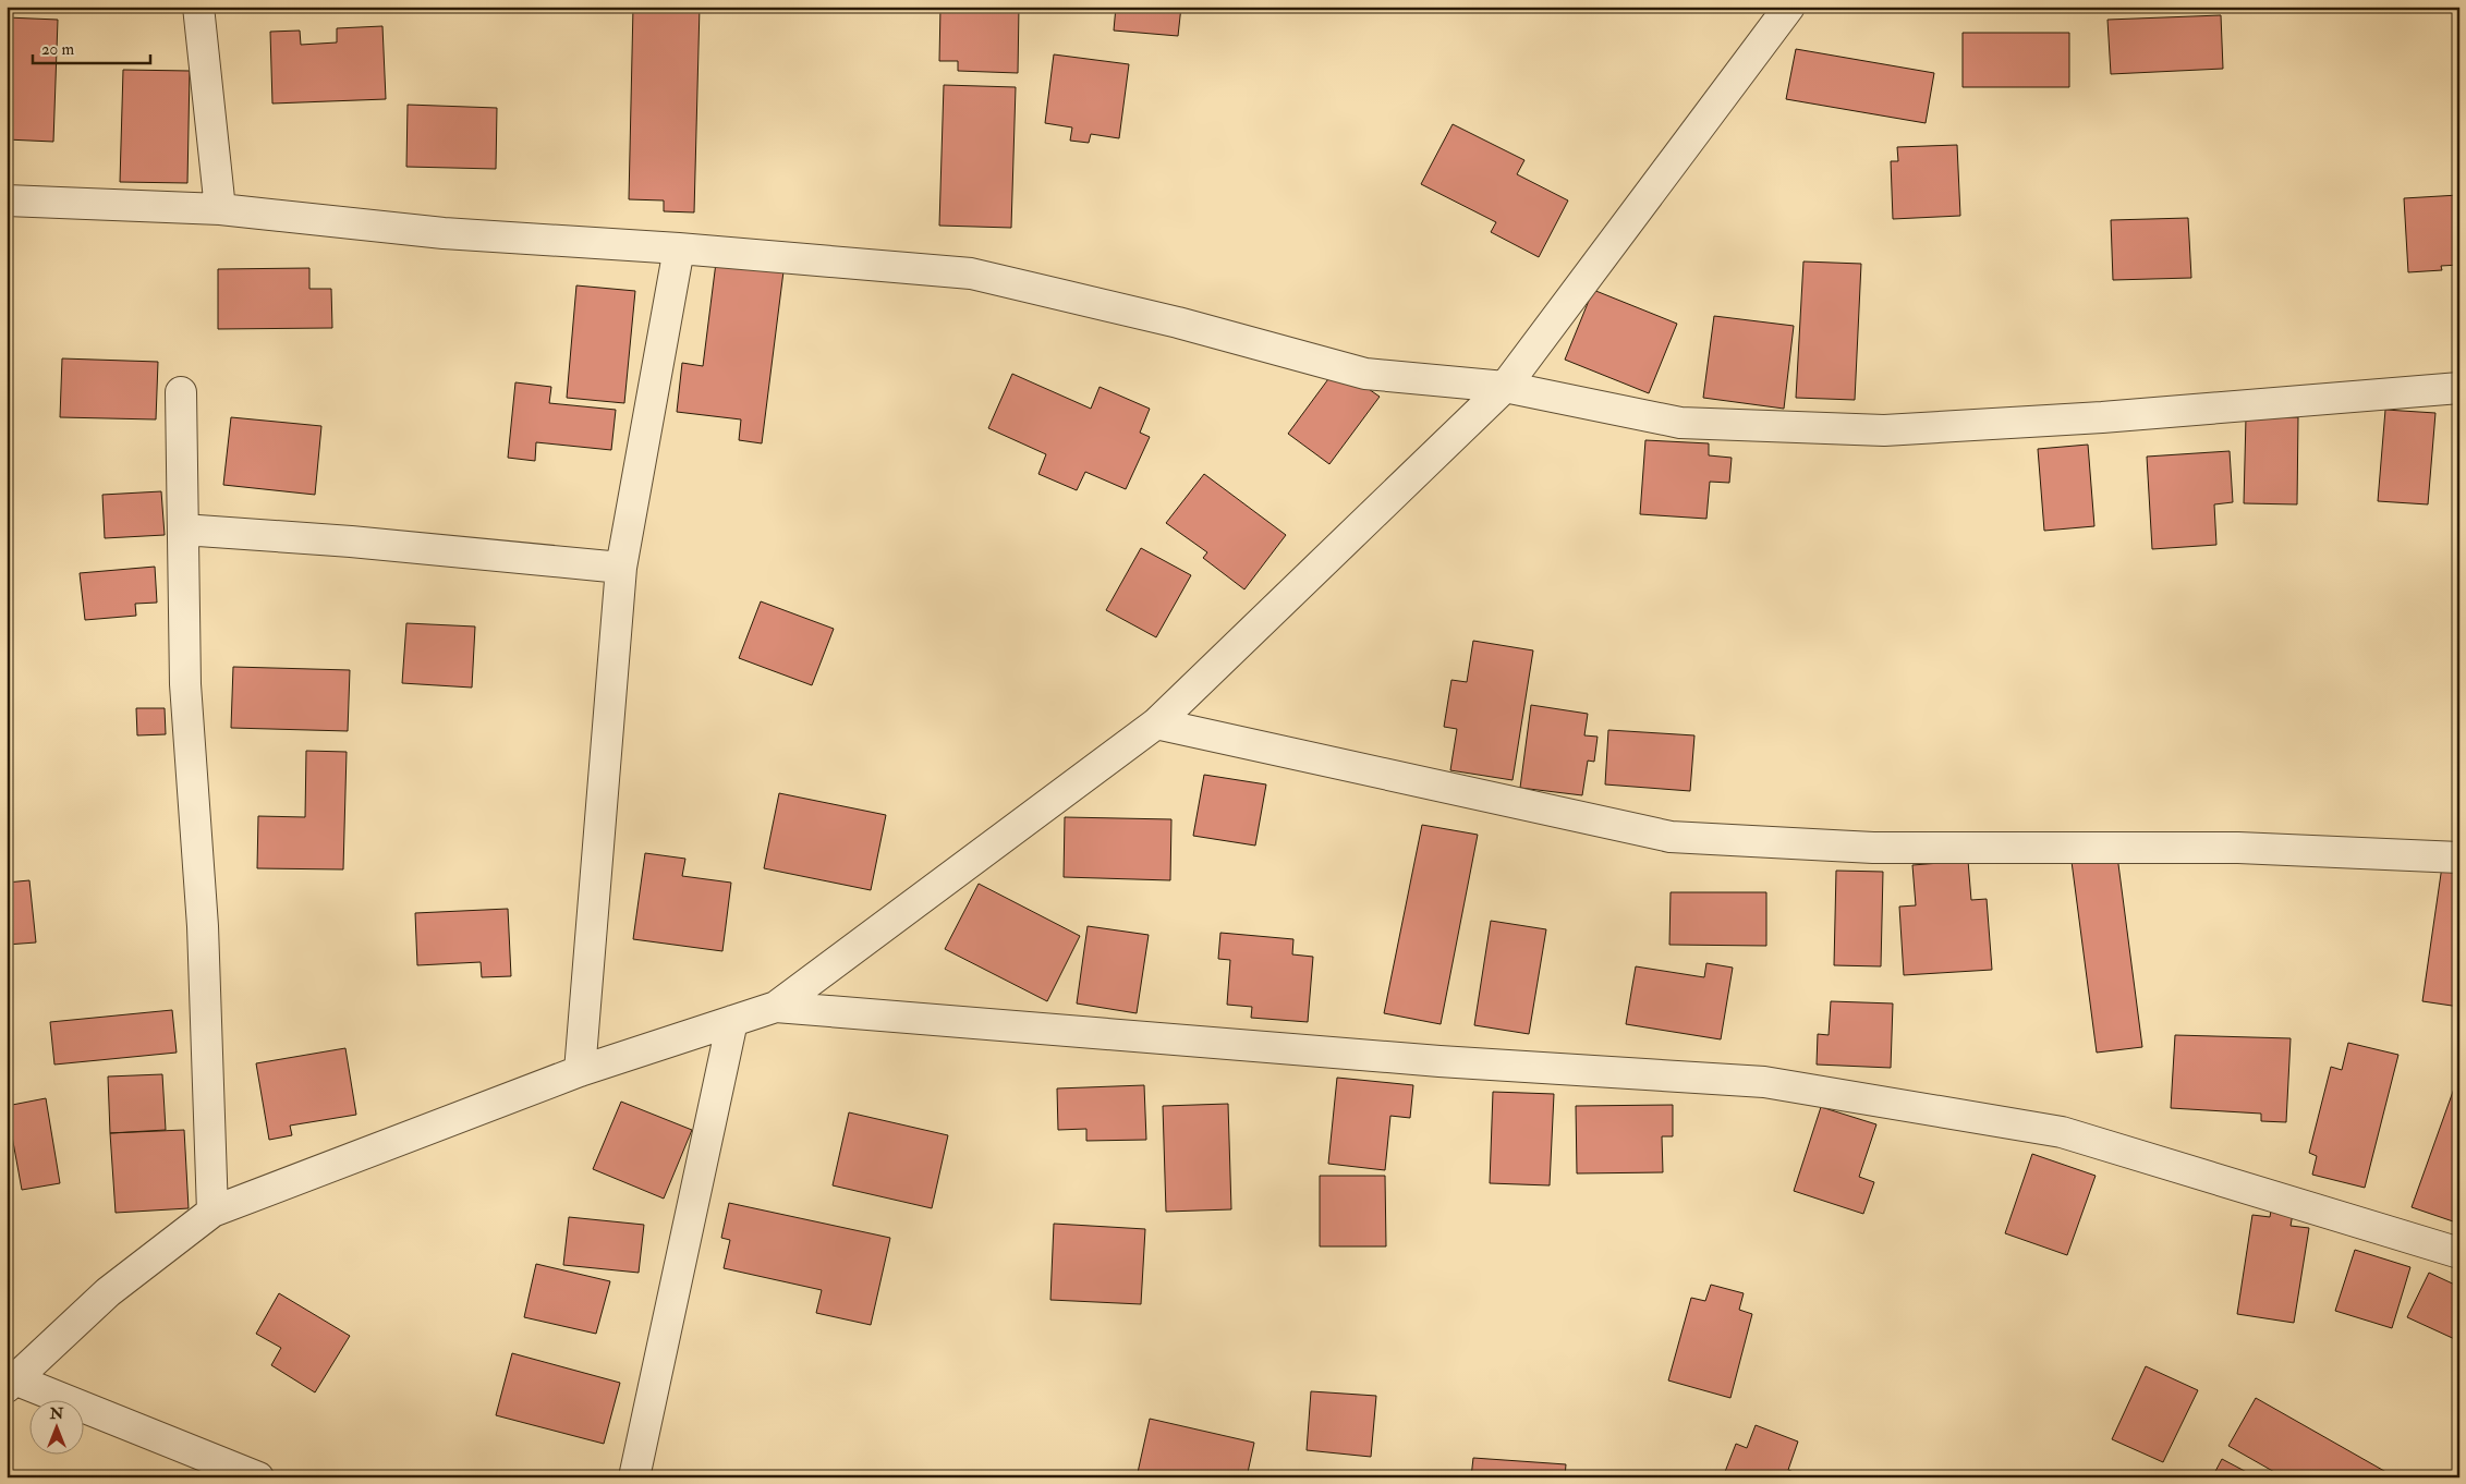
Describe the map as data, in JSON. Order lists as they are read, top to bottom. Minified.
{"scale_bar":"20 m","north":"top"}
